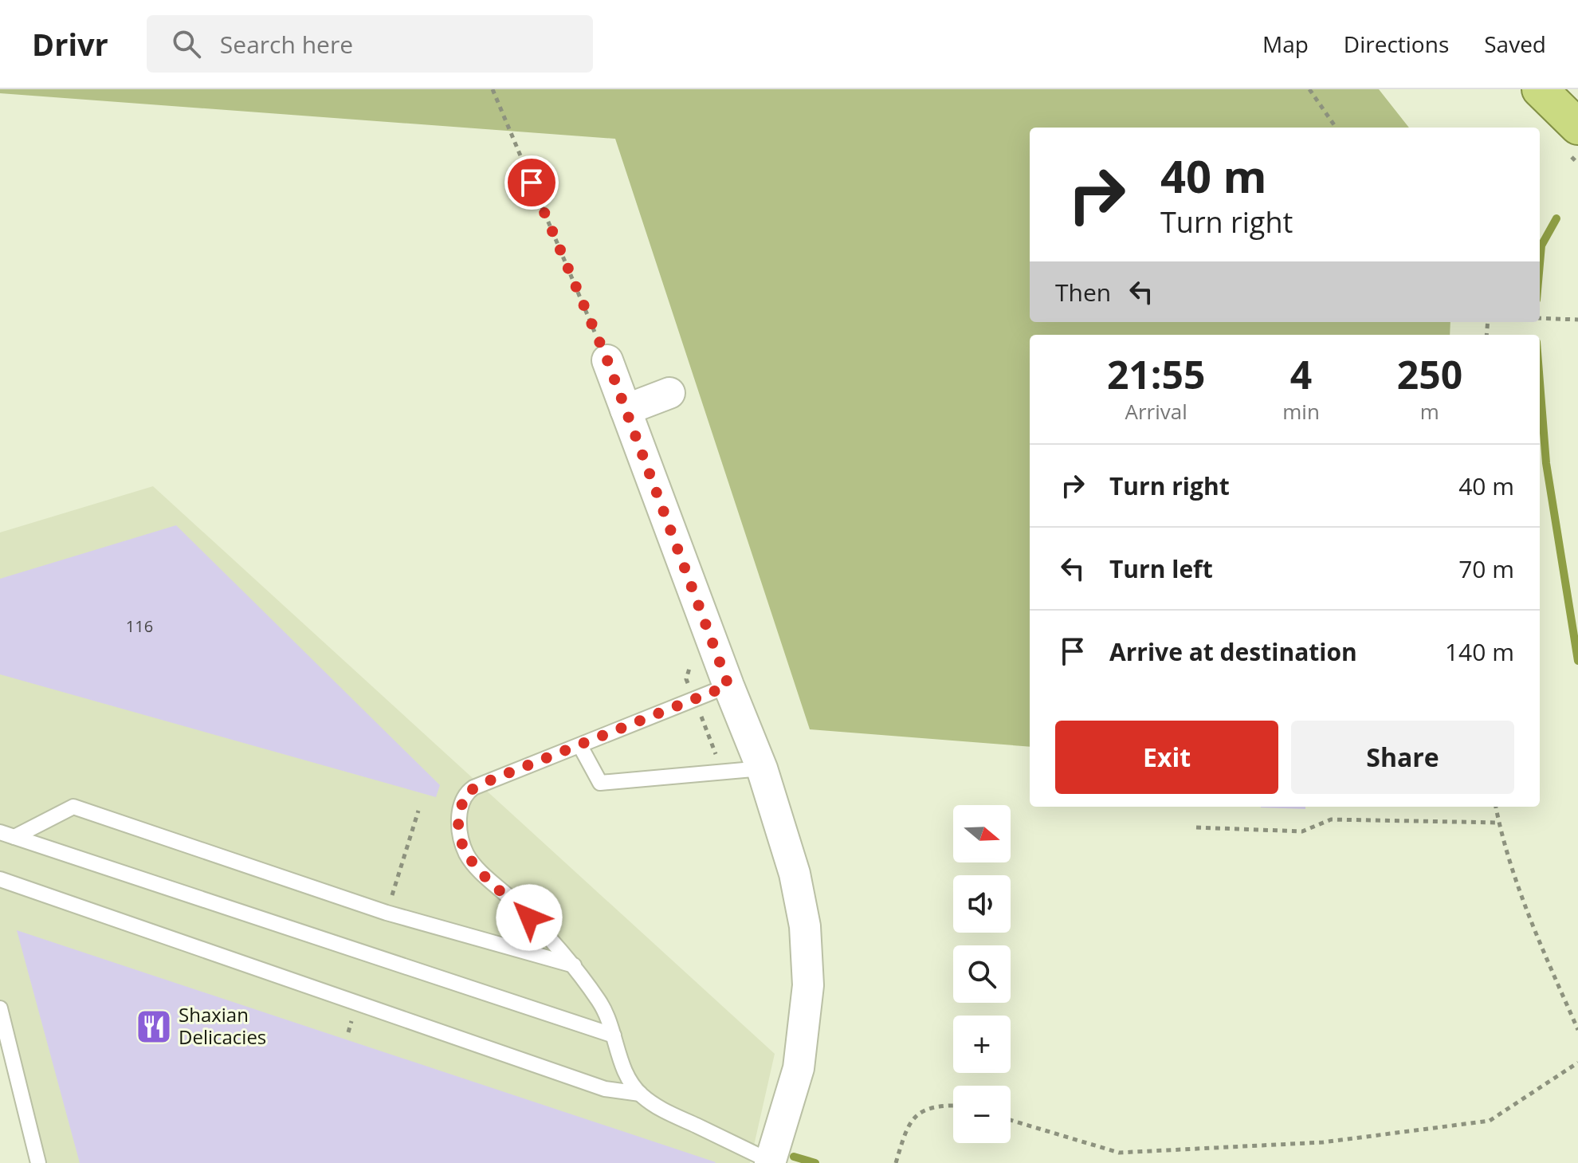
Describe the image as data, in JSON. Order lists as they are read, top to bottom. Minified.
{"places":{"restaurant":["Shaxian Delicacies"]},"house_numbers":["116"],"north":"right","page":{"header":"Drivr","search":"Search here","nav":["Map","Directions","Saved"],"turn":["40 m","Turn right"],"then":"Then","eta":["21:55","Arrival","4","min","250","m"],"list":[{"name":"Turn right","value":"40 m"},{"name":"Turn left","value":"70 m"},{"name":"Arrive at destination","value":"140 m"}],"buttons":["Exit","Share"],"map_buttons":["+","−"]}}
